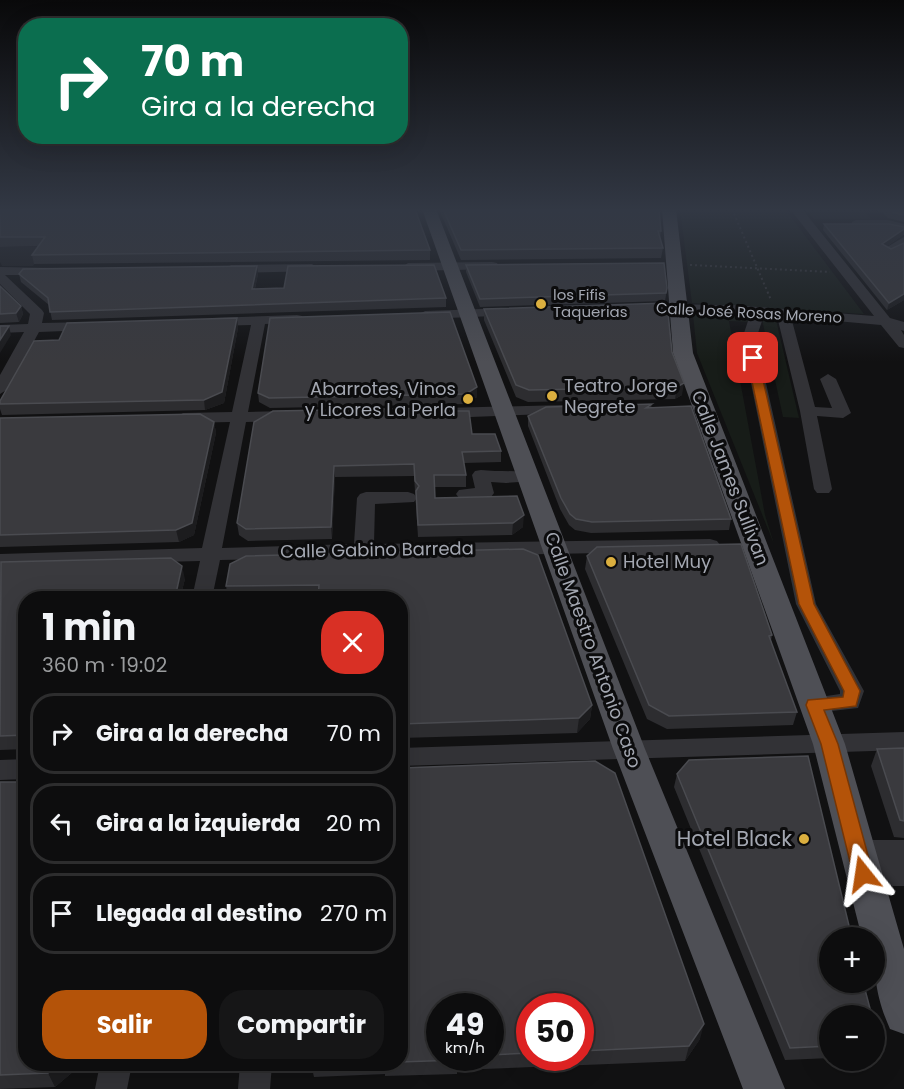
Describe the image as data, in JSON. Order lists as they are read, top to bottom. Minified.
{"streets":{"main road":["Calle James Sullivan","Calle Maestro Antonio Caso"],"street":["Calle José Rosas Moreno","Calle Gabino Barreda"]},"crossings":[["Calle José Rosas Moreno","Calle James Sullivan"],["Calle James Sullivan","Calle Gabino Barreda"],["Calle Gabino Barreda","Calle Maestro Antonio Caso"]],"places":["los Fifis Taquerias","Teatro Jorge Negrete","Abarrotes, Vinos y Licores La Perla","Hotel Muy","Hotel Black"],"page":{"turn":["70 m","Gira a la derecha"],"heading":["1 min","360 m · 19:02"],"list":[{"name":"Gira a la derecha","value":"70 m"},{"name":"Gira a la izquierda","value":"20 m"},{"name":"Llegada al destino","value":"270 m"}],"map_buttons":["+","−"],"buttons":["Salir","Compartir"],"speed":"49 km/h","limit":"50"}}
